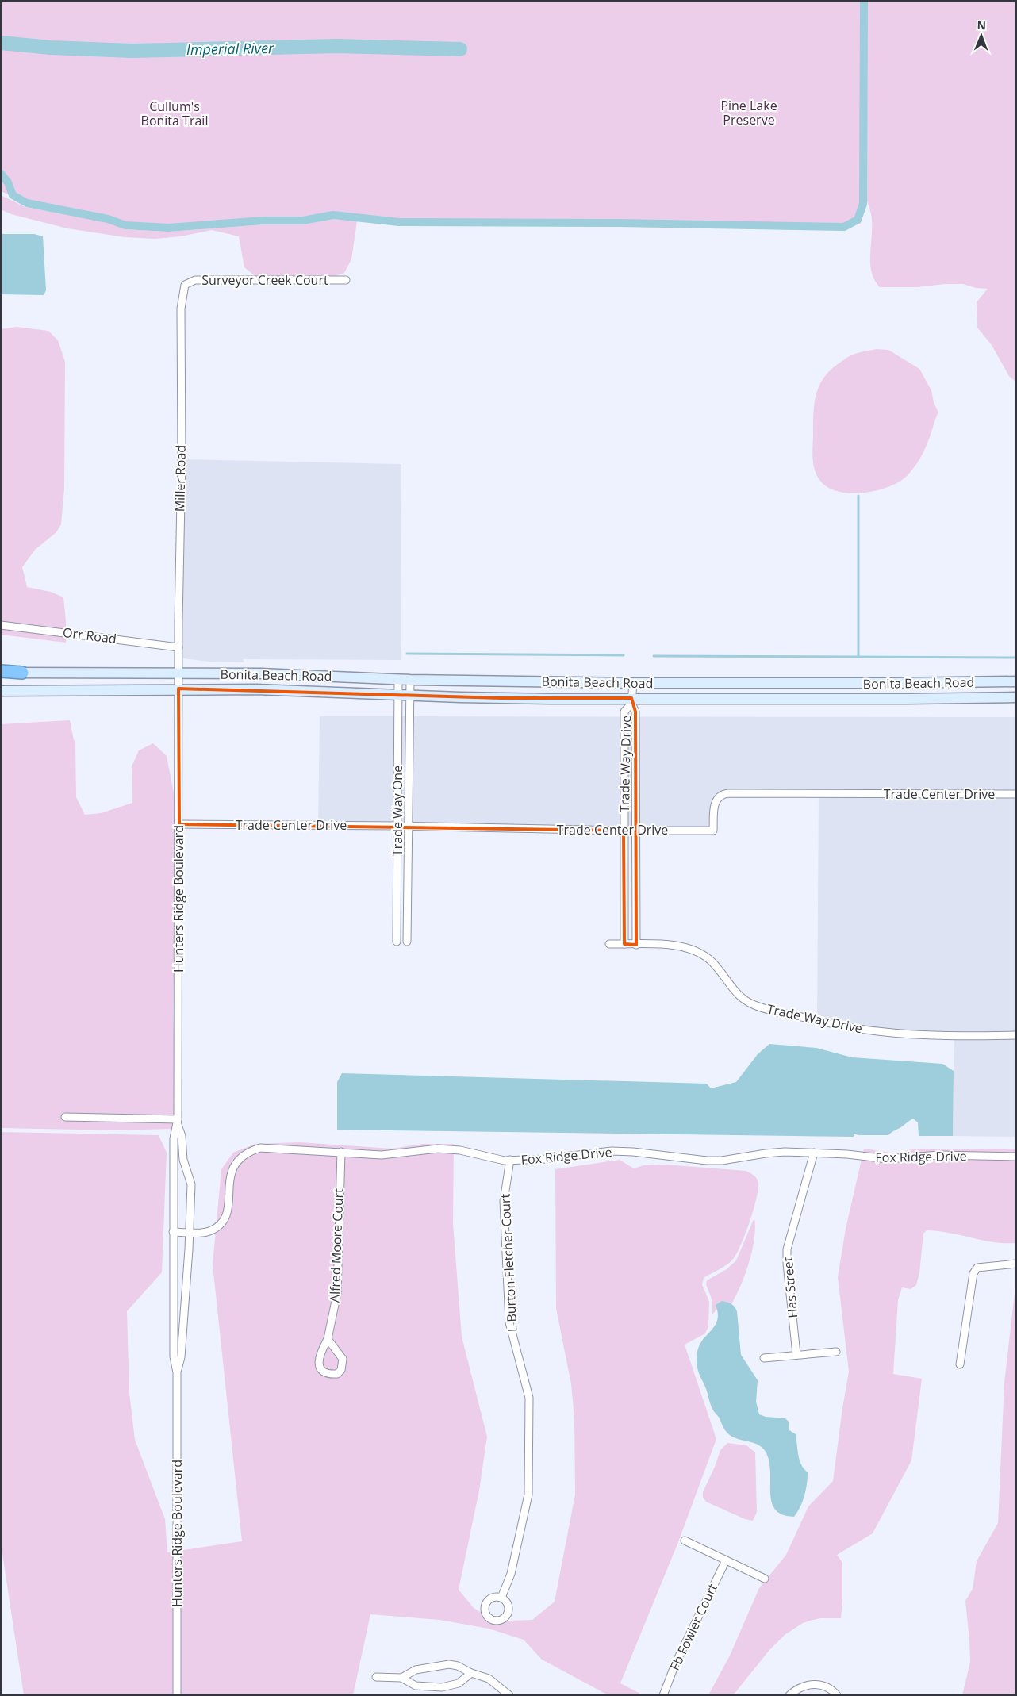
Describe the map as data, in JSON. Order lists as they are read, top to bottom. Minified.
{"streets":{"street":["Surveyor Creek Court","Miller Road","Orr Road","Bonita Beach Road","Trade Way Drive","Trade Center Drive","Trade Way One","Hunters Ridge Boulevard","Fox Ridge Drive","Alfred Moore Court","L Burton Fletcher Court","Has Street","Fb Fowler Court"]},"crossings":[["Surveyor Creek Court","Miller Road"],["Miller Road","Orr Road"],["Miller Road","Bonita Beach Road"],["Miller Road","Hunters Ridge Boulevard"],["Bonita Beach Road","Trade Way Drive"],["Bonita Beach Road","Trade Way One"],["Bonita Beach Road","Hunters Ridge Boulevard"],["Trade Way Drive","Trade Center Drive"],["Trade Center Drive","Trade Way One"],["Trade Center Drive","Hunters Ridge Boulevard"],["Hunters Ridge Boulevard","Fox Ridge Drive"],["Fox Ridge Drive","Alfred Moore Court"],["Fox Ridge Drive","L Burton Fletcher Court"],["Fox Ridge Drive","Has Street"]],"water":["Imperial River"],"parks":["Pine Lake Preserve","Cullum's Bonita Trail"],"north":"top"}
